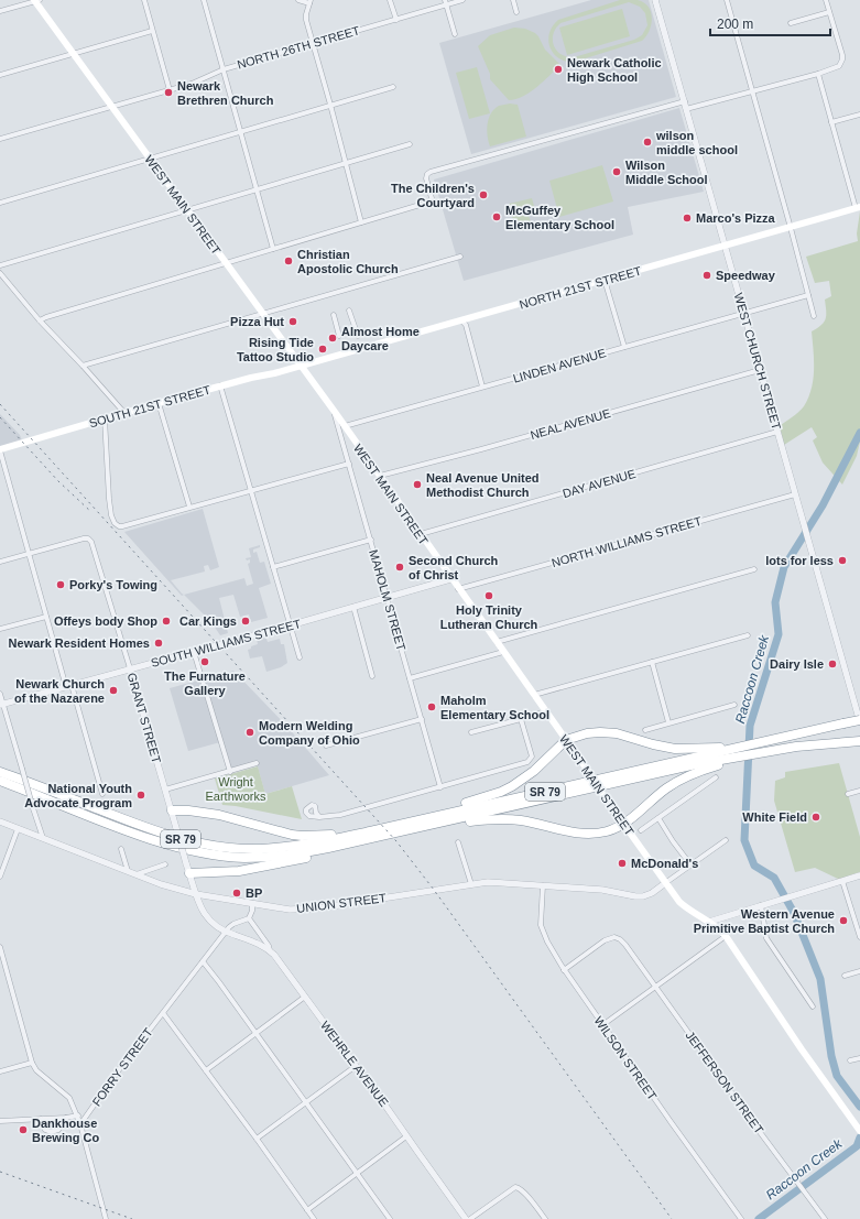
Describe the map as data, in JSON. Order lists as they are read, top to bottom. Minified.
{"streets":{"highway":["SR 79"],"main road":["WEST MAIN STREET","NORTH 21ST STREET","SOUTH 21ST STREET"],"street":["NORTH 26TH STREET","WEST CHURCH STREET","LINDEN AVENUE","NEAL AVENUE","DAY AVENUE","NORTH WILLIAMS STREET","MAHOLM STREET","SOUTH WILLIAMS STREET","GRANT STREET","UNION STREET","WILSON STREET","WEHRLE AVENUE","FORRY STREET","JEFFERSON STREET"]},"crossings":[["NORTH 26TH STREET","WEST MAIN STREET"],["WEST MAIN STREET","NORTH 21ST STREET"],["WEST MAIN STREET","LINDEN AVENUE"],["WEST MAIN STREET","SOUTH 21ST STREET"],["WEST MAIN STREET","NEAL AVENUE"],["WEST MAIN STREET","DAY AVENUE"],["WEST MAIN STREET","NORTH WILLIAMS STREET"],["WEST MAIN STREET","MAHOLM STREET"],["WEST MAIN STREET","SOUTH WILLIAMS STREET"],["WEST MAIN STREET","UNION STREET"],["NORTH 21ST STREET","WEST CHURCH STREET"],["NORTH 21ST STREET","SOUTH 21ST STREET"],["WEST CHURCH STREET","LINDEN AVENUE"],["WEST CHURCH STREET","NEAL AVENUE"],["WEST CHURCH STREET","DAY AVENUE"],["WEST CHURCH STREET","NORTH WILLIAMS STREET"],["MAHOLM STREET","SOUTH WILLIAMS STREET"],["SOUTH WILLIAMS STREET","GRANT STREET"],["GRANT STREET","UNION STREET"],["GRANT STREET","WEHRLE AVENUE"],["UNION STREET","WILSON STREET"],["UNION STREET","WEHRLE AVENUE"],["WILSON STREET","JEFFERSON STREET"],["WEHRLE AVENUE","FORRY STREET"]],"water":["Raccoon Creek"],"parks":["Wright Earthworks"],"places":["Newark Catholic High School","Newark Brethren Church","wilson middle school","Wilson Middle School","The Children's Courtyard","McGuffey Elementary School","Marco's Pizza","Christian Apostolic Church","Speedway","Pizza Hut","Almost Home Daycare","Rising Tide Tattoo Studio","Neal Avenue United Methodist Church","lots for less","Second Church of Christ","Porky's Towing","Holy Trinity Lutheran Church","Offeys body Shop","Car Kings","Newark Resident Homes","The Furnature Gallery","Dairy Isle","Newark Church of the Nazarene","Maholm Elementary School","Modern Welding Company of Ohio","National Youth Advocate Program","White Field","McDonald's","BP","Western Avenue Primitive Baptist Church","Dankhouse Brewing Co"],"scale_bar":"200 m"}
